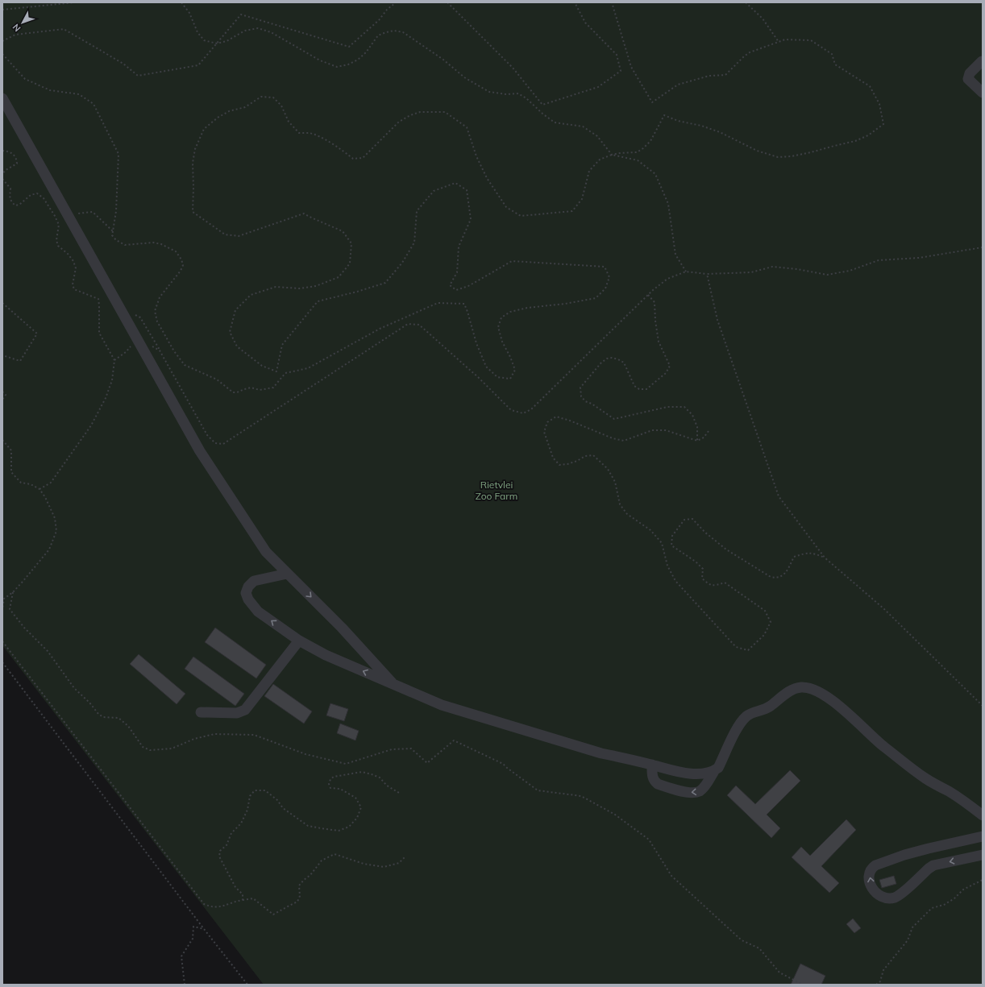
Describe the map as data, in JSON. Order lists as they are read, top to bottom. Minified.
{"parks":["Rietvlei Zoo Farm"],"north":"bottom left"}
